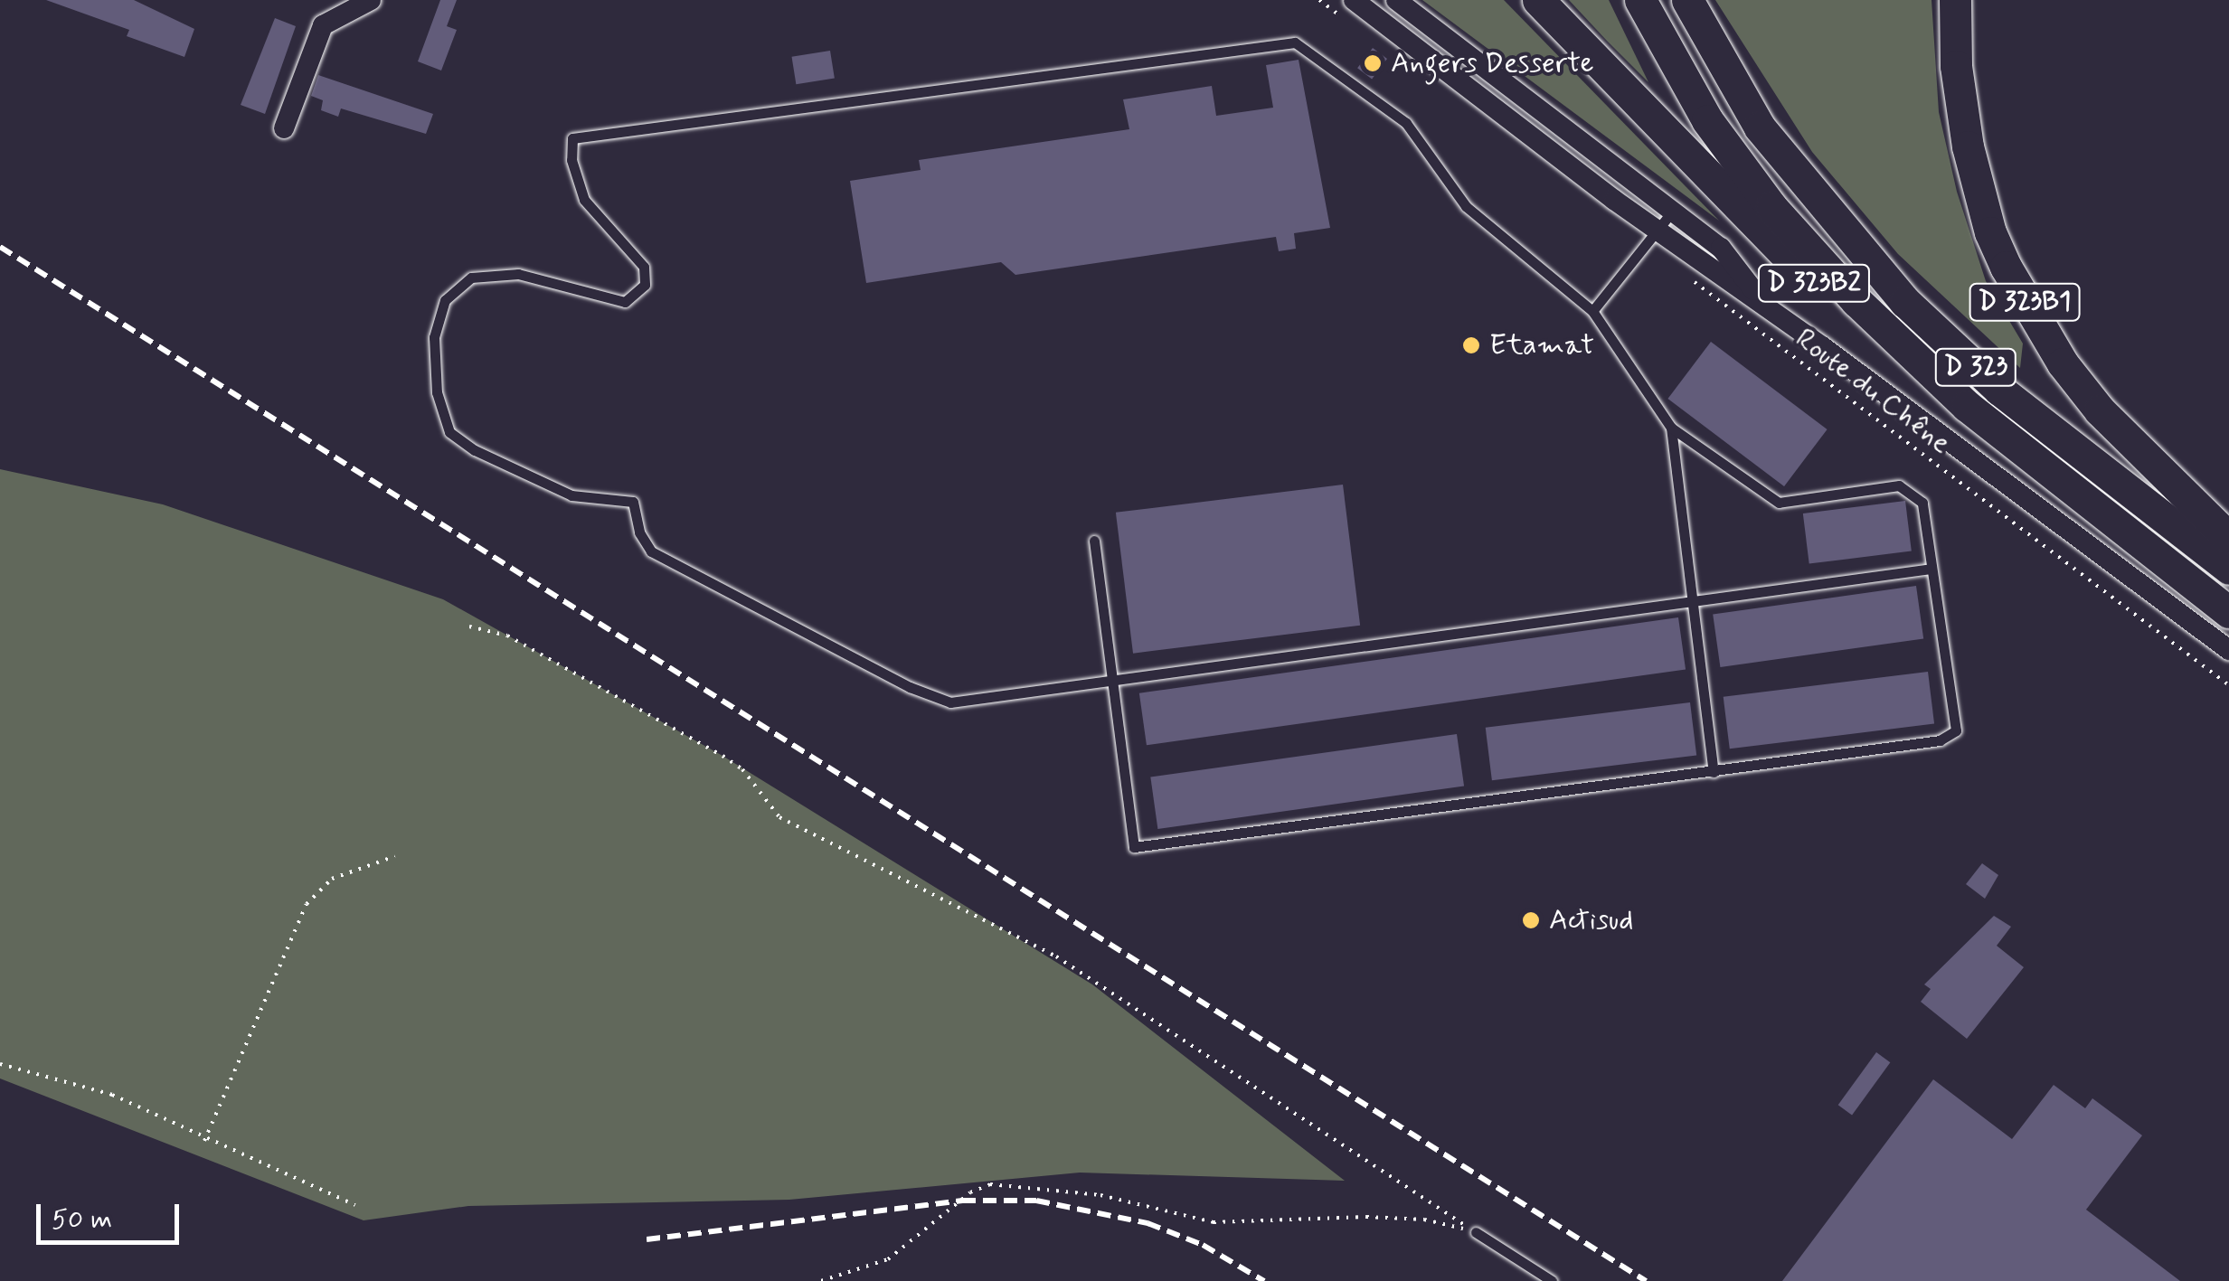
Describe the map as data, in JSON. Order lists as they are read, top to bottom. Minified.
{"streets":{"highway":["D 323B2","D 323B1","D 323"],"path":["Route du Chêne"]},"crossings":[["D 323B2","D 323"]],"places":["Angers Desserte","Etamat","Actisud"],"scale_bar":"50 m"}
